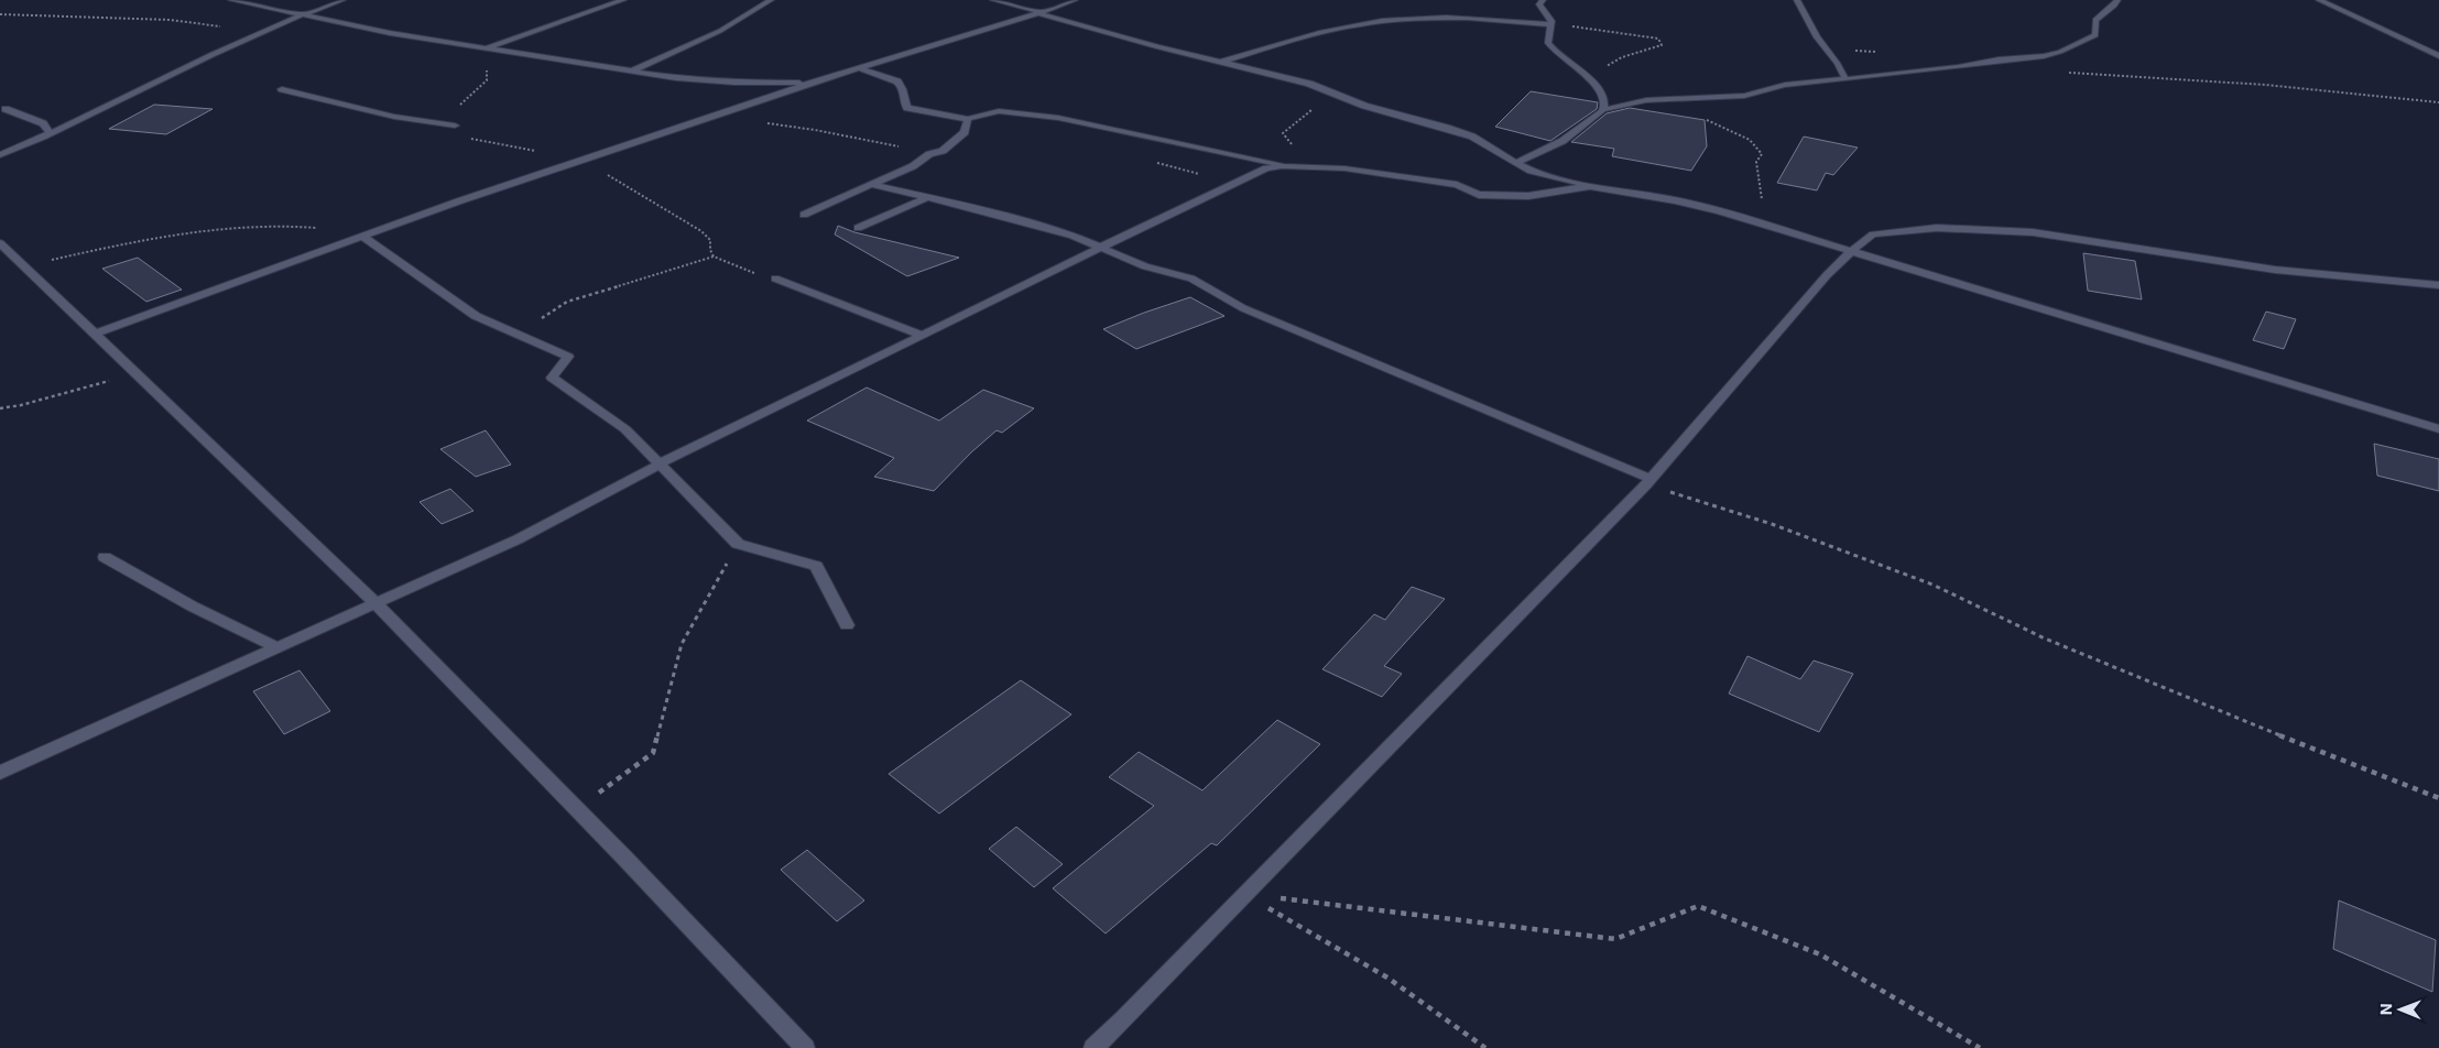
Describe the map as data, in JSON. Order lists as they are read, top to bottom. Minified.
{"north":"left"}
